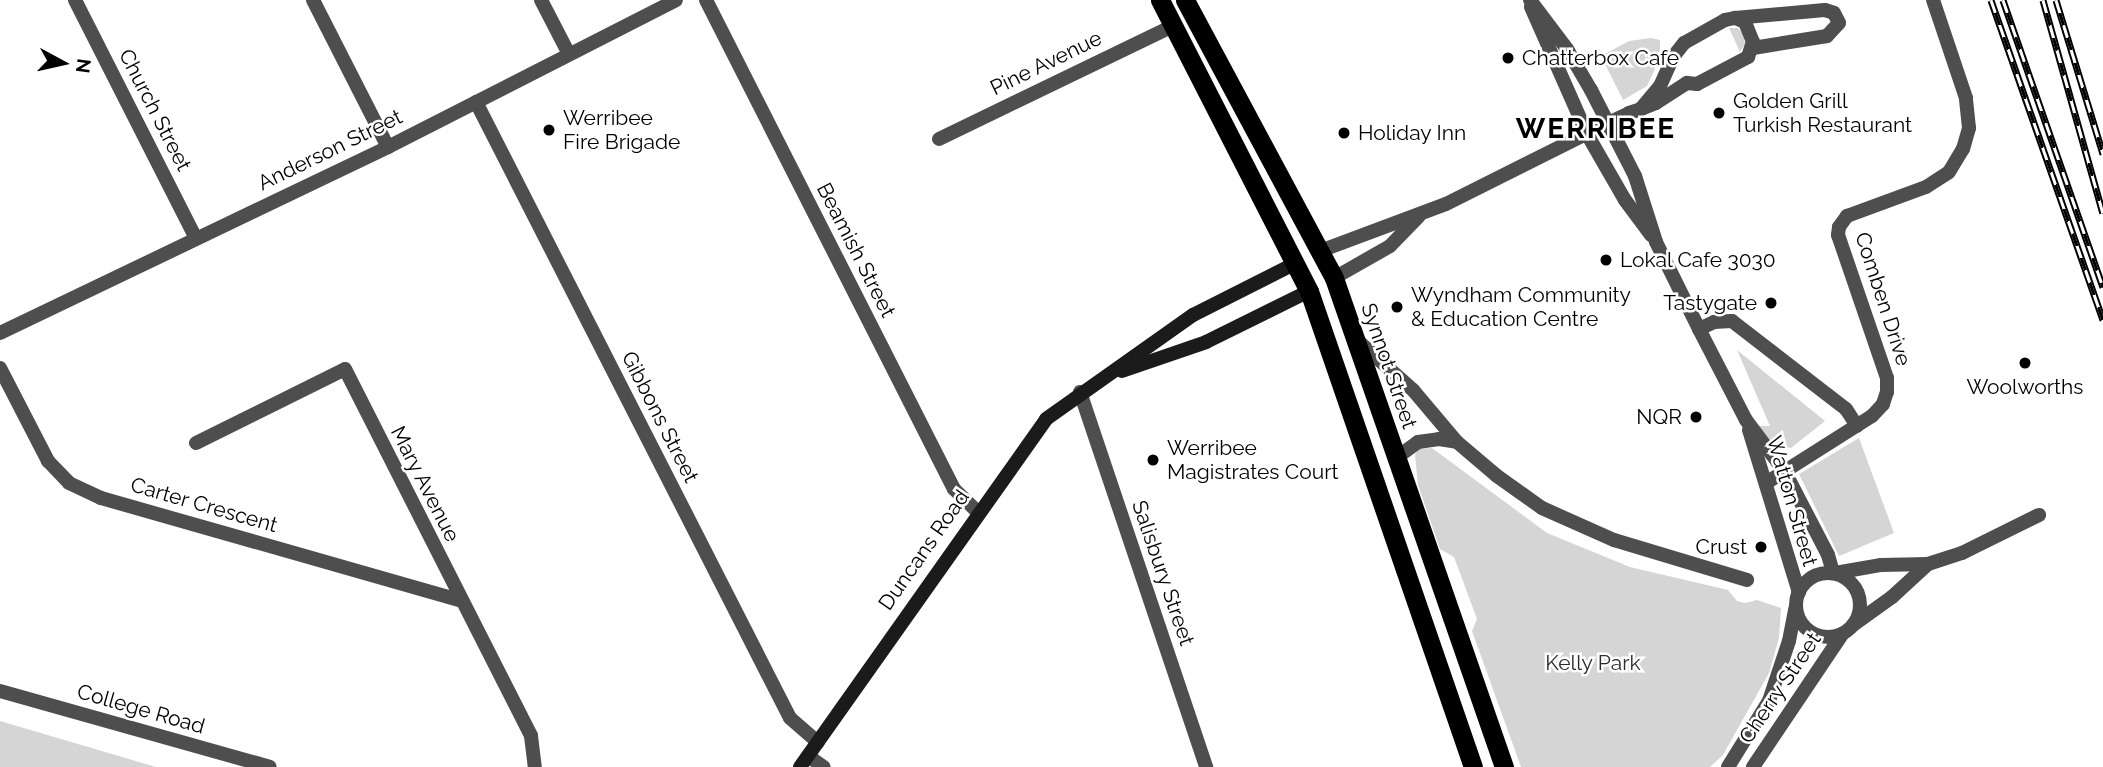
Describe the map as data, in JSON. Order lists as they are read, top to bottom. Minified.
{"streets":{"highway":["Synnot Street","Duncans Road"],"street":["Pine Avenue","Church Street","Anderson Street","Beamish Street","Comben Drive","Gibbons Street","Mary Avenue","Watton Street","Carter Crescent","Salisbury Street","Cherry Street","College Road"]},"crossings":[["Church Street","Anderson Street"],["Anderson Street","Gibbons Street"],["Beamish Street","Duncans Road"],["Comben Drive","Watton Street"],["Synnot Street","Duncans Road"],["Gibbons Street","Duncans Road"],["Mary Avenue","Carter Crescent"],["Watton Street","Duncans Road"],["Watton Street","Cherry Street"],["Duncans Road","Salisbury Street"]],"districts":["WERRIBEE"],"parks":["Kelly Park"],"places":["Chatterbox Cafe","Golden Grill Turkish Restaurant","Werribee Fire Brigade","Holiday Inn","Lokal Cafe 3030","Tastygate","Wyndham Community & Education Centre","Woolworths","NQR","Werribee Magistrates Court","Crust"],"north":"right"}
